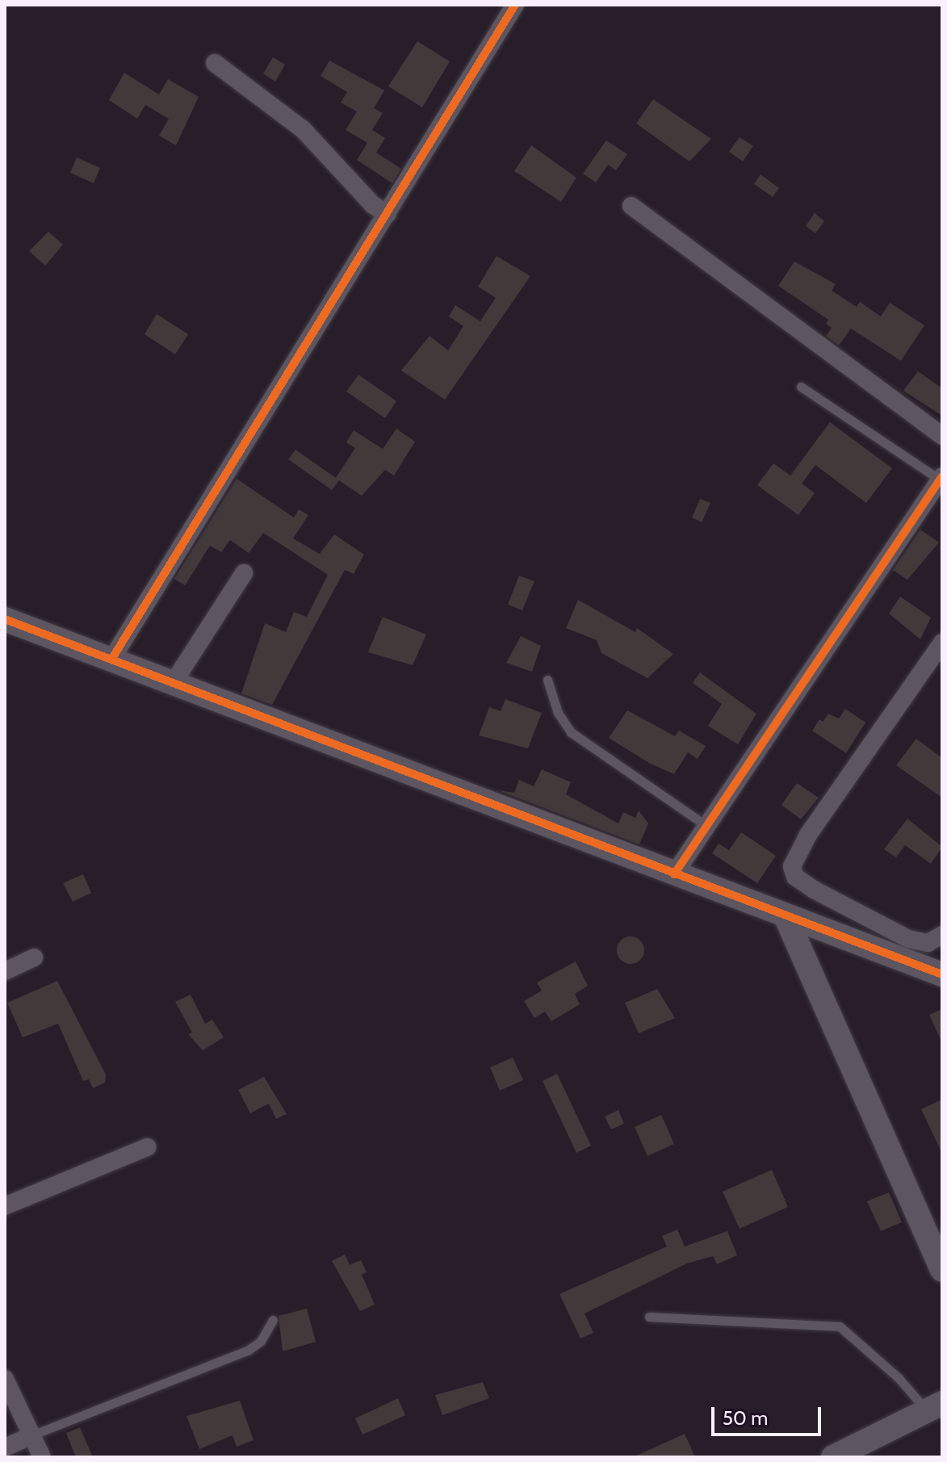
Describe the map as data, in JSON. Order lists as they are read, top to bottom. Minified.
{"scale_bar":"50 m"}
